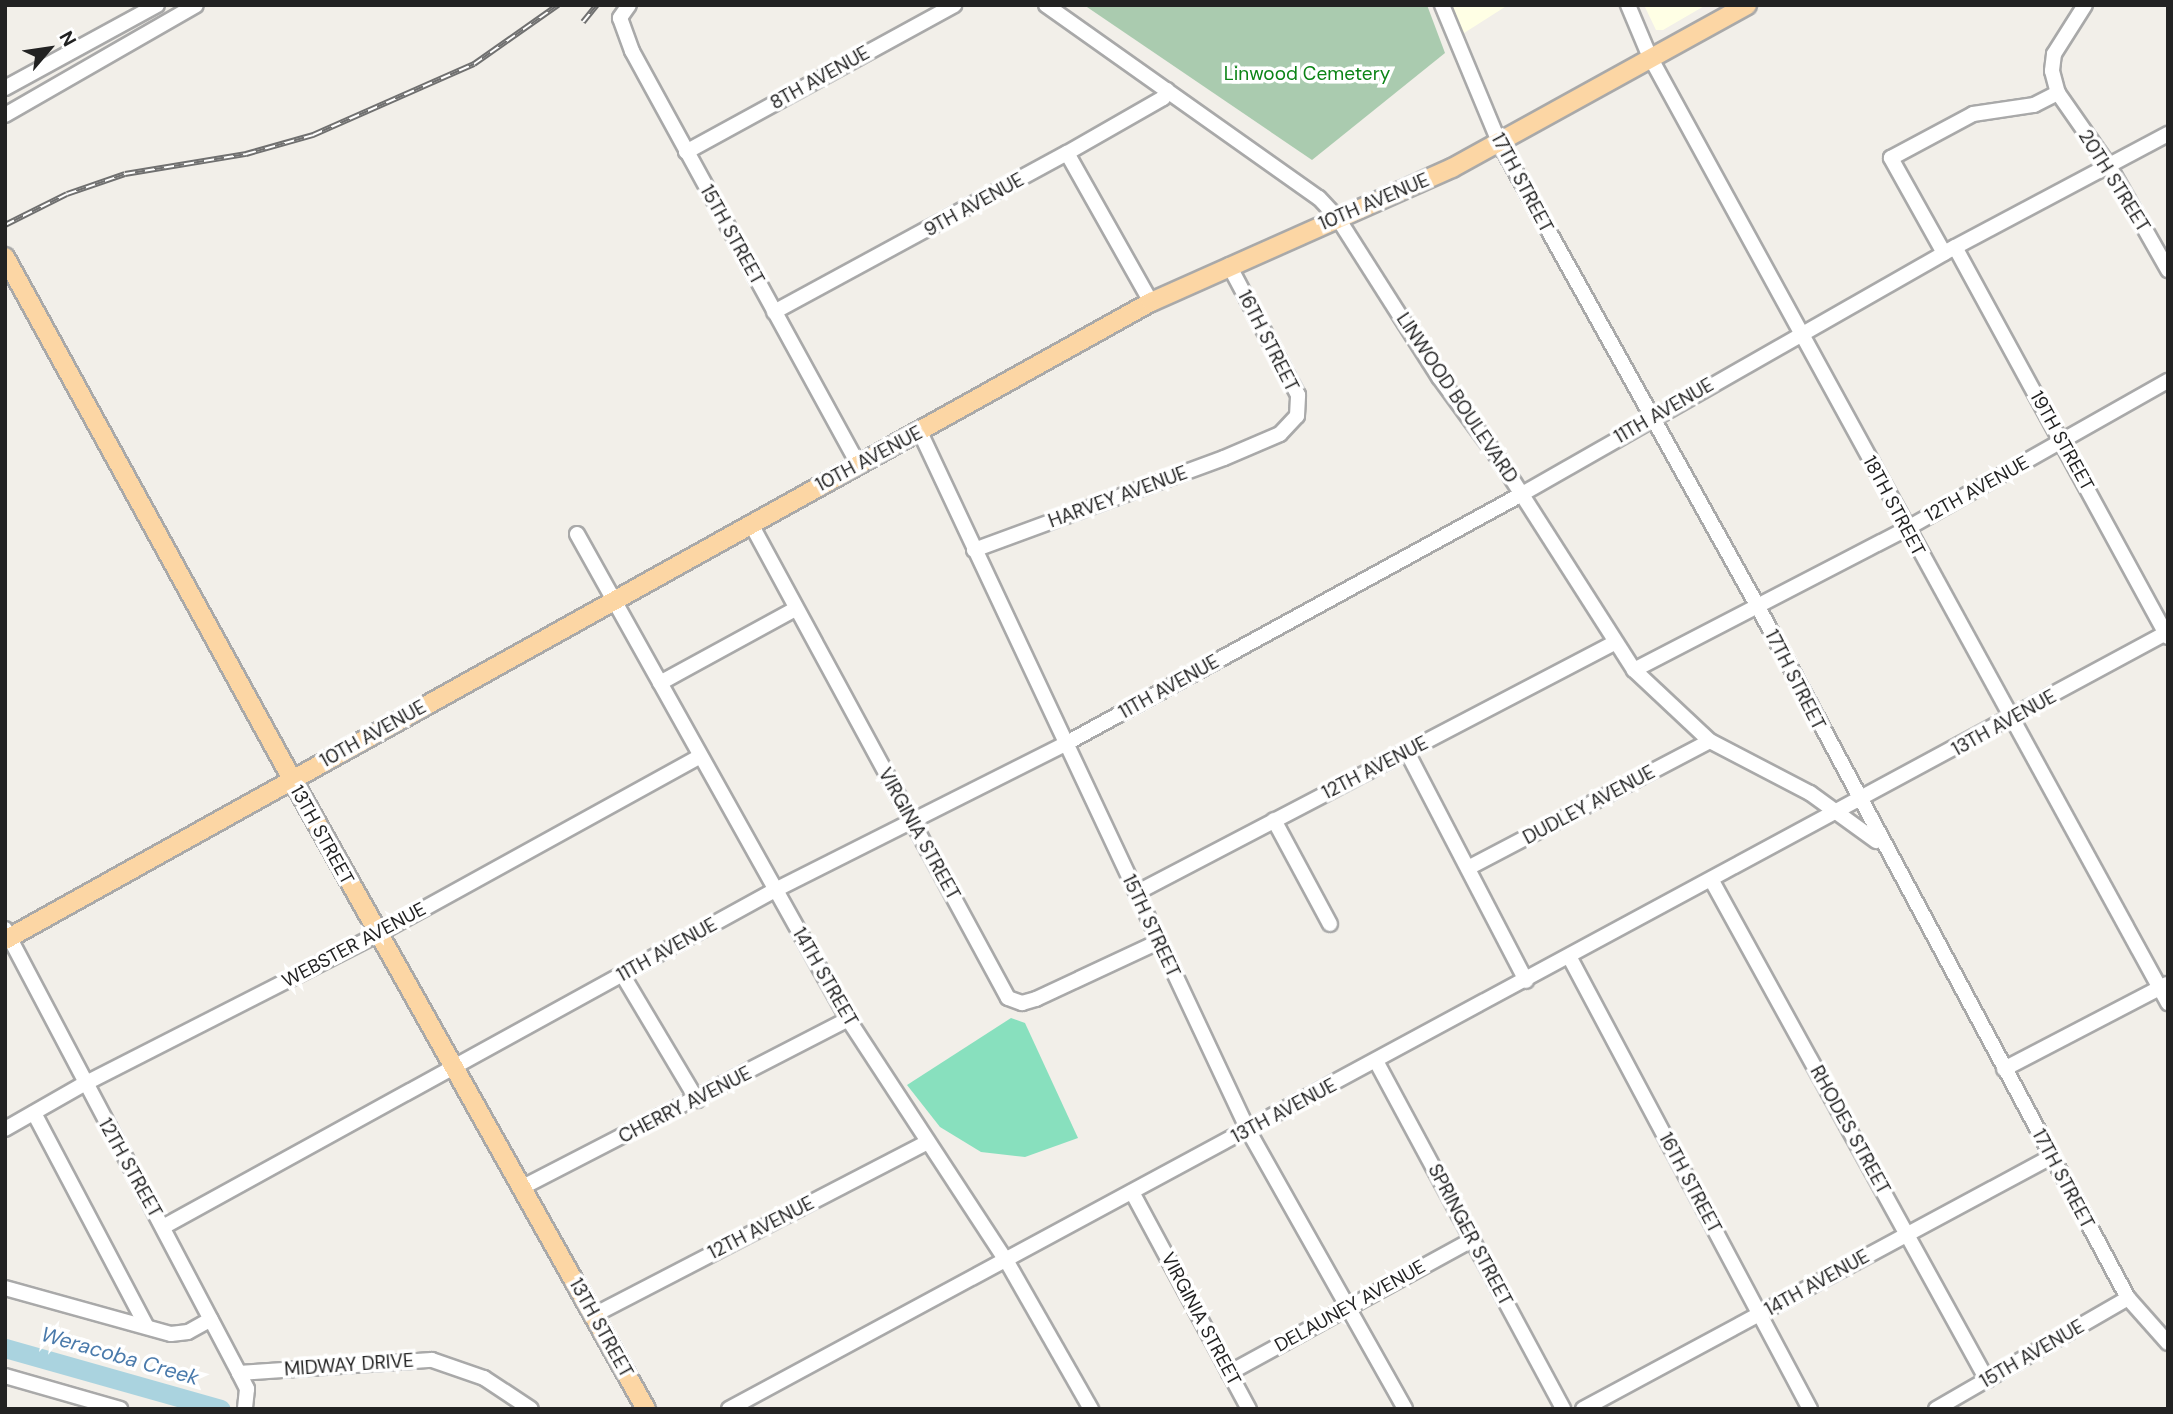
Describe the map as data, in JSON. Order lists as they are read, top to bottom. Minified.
{"streets":{"main road":["10TH AVENUE","13TH STREET"],"street":["8TH AVENUE","20TH STREET","17TH STREET","9TH AVENUE","15TH STREET","16TH STREET","LINWOOD BOULEVARD","11TH AVENUE","19TH STREET","12TH AVENUE","HARVEY AVENUE","18TH STREET","13TH AVENUE","DUDLEY AVENUE","VIRGINIA STREET","WEBSTER AVENUE","14TH STREET","CHERRY AVENUE","RHODES STREET","12TH STREET","SPRINGER STREET","14TH AVENUE","DELAUNEY AVENUE","15TH AVENUE","MIDWAY DRIVE"]},"crossings":[["8TH AVENUE","15TH STREET"],["20TH STREET","11TH AVENUE"],["20TH STREET","19TH STREET"],["17TH STREET","10TH AVENUE"],["17TH STREET","11TH AVENUE"],["17TH STREET","12TH AVENUE"],["17TH STREET","13TH AVENUE"],["17TH STREET","14TH AVENUE"],["17TH STREET","15TH AVENUE"],["10TH AVENUE","15TH STREET"],["10TH AVENUE","16TH STREET"],["10TH AVENUE","LINWOOD BOULEVARD"],["10TH AVENUE","18TH STREET"],["10TH AVENUE","VIRGINIA STREET"],["10TH AVENUE","13TH STREET"],["10TH AVENUE","14TH STREET"],["10TH AVENUE","12TH STREET"],["9TH AVENUE","15TH STREET"],["9TH AVENUE","LINWOOD BOULEVARD"],["15TH STREET","11TH AVENUE"],["15TH STREET","12TH AVENUE"],["15TH STREET","HARVEY AVENUE"],["15TH STREET","13TH AVENUE"],["15TH STREET","VIRGINIA STREET"],["15TH STREET","DELAUNEY AVENUE"],["16TH STREET","HARVEY AVENUE"],["16TH STREET","13TH AVENUE"],["16TH STREET","14TH AVENUE"],["LINWOOD BOULEVARD","11TH AVENUE"],["LINWOOD BOULEVARD","12TH AVENUE"],["LINWOOD BOULEVARD","13TH AVENUE"],["LINWOOD BOULEVARD","DUDLEY AVENUE"],["11TH AVENUE","19TH STREET"],["11TH AVENUE","18TH STREET"],["11TH AVENUE","VIRGINIA STREET"],["11TH AVENUE","13TH STREET"],["11TH AVENUE","14TH STREET"],["11TH AVENUE","12TH STREET"],["19TH STREET","12TH AVENUE"],["19TH STREET","13TH AVENUE"],["12TH AVENUE","18TH STREET"],["12TH AVENUE","13TH STREET"],["12TH AVENUE","14TH STREET"],["18TH STREET","13TH AVENUE"],["13TH AVENUE","VIRGINIA STREET"],["13TH AVENUE","14TH STREET"],["13TH AVENUE","RHODES STREET"],["13TH AVENUE","SPRINGER STREET"],["VIRGINIA STREET","DELAUNEY AVENUE"],["13TH STREET","WEBSTER AVENUE"],["13TH STREET","CHERRY AVENUE"],["WEBSTER AVENUE","14TH STREET"],["WEBSTER AVENUE","12TH STREET"],["14TH STREET","CHERRY AVENUE"],["RHODES STREET","14TH AVENUE"],["RHODES STREET","15TH AVENUE"],["12TH STREET","MIDWAY DRIVE"],["SPRINGER STREET","DELAUNEY AVENUE"]],"water":["Weracoba Creek"],"parks":["Linwood Cemetery"],"north":"top right"}
